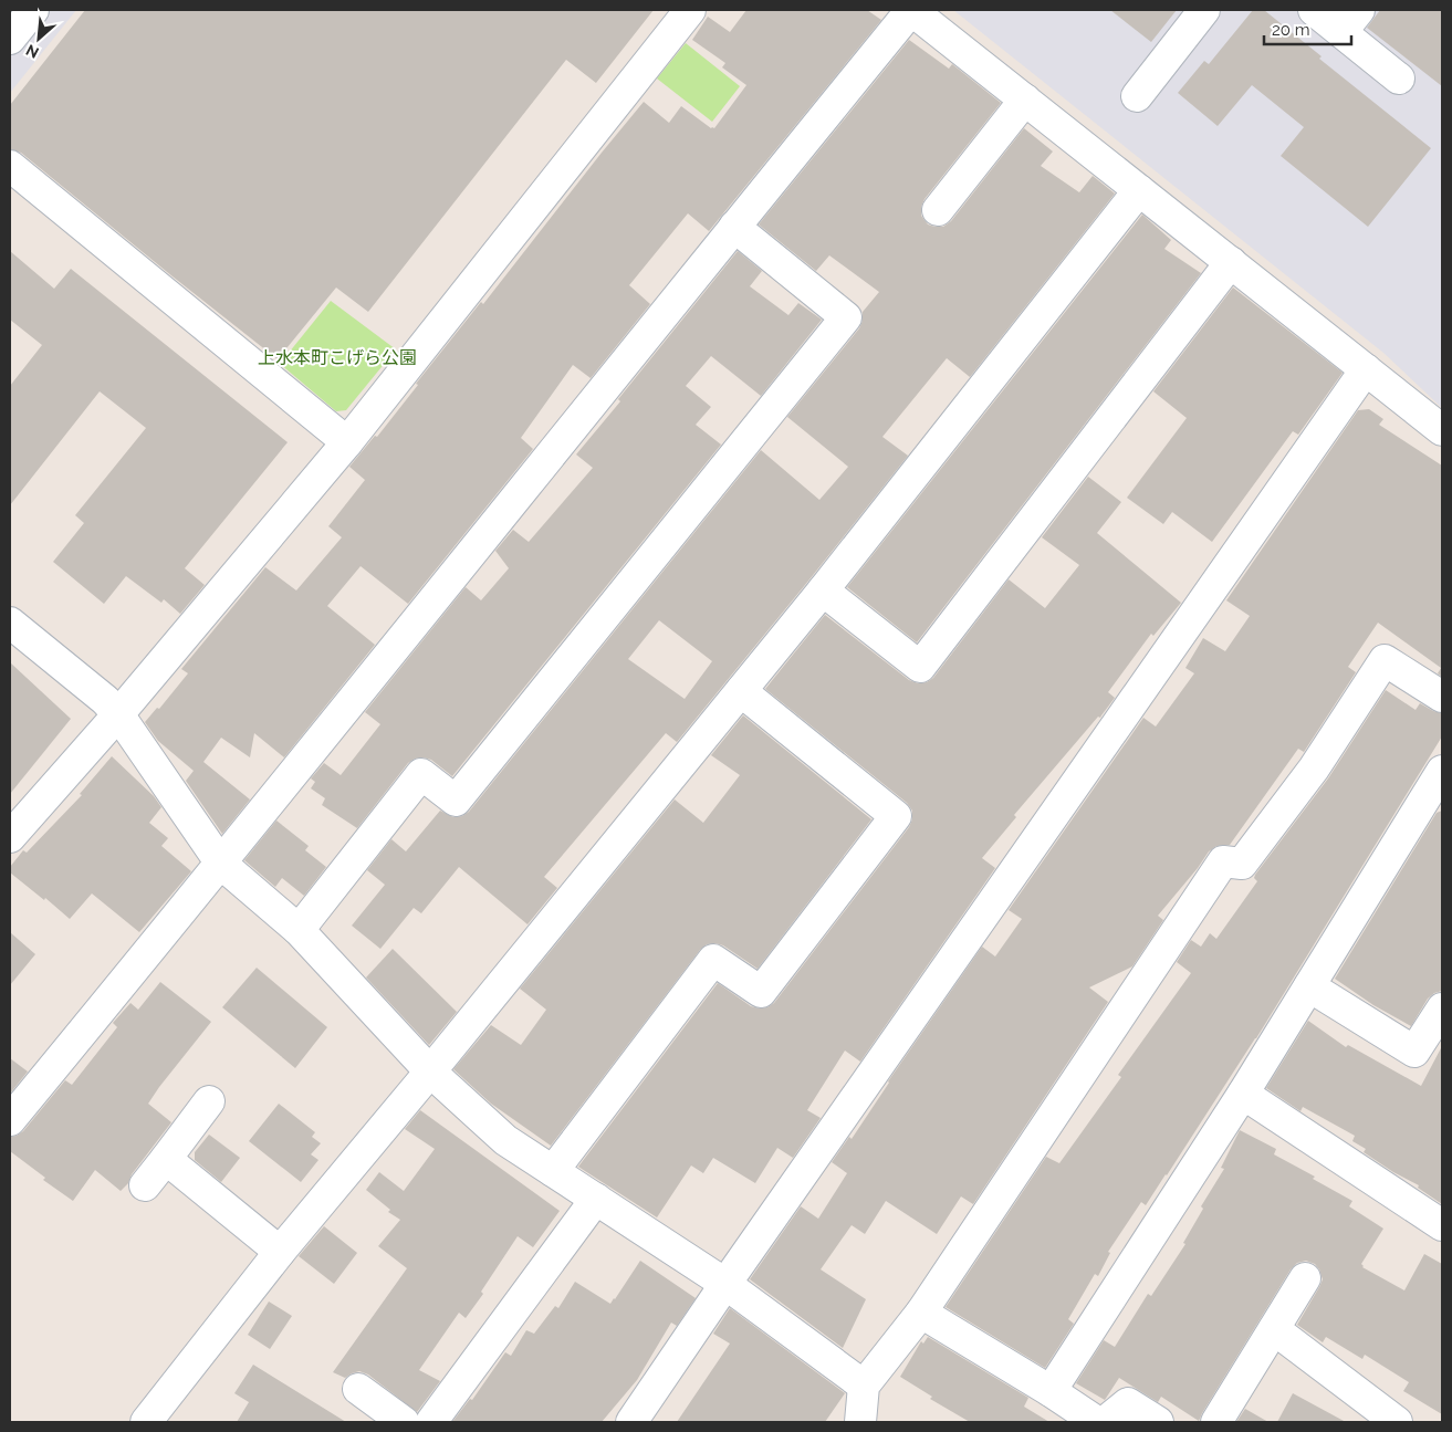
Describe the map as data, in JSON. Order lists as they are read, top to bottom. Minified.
{"parks":["上水本町こげら公園"],"scale_bar":"20 m","north":"bottom left"}
